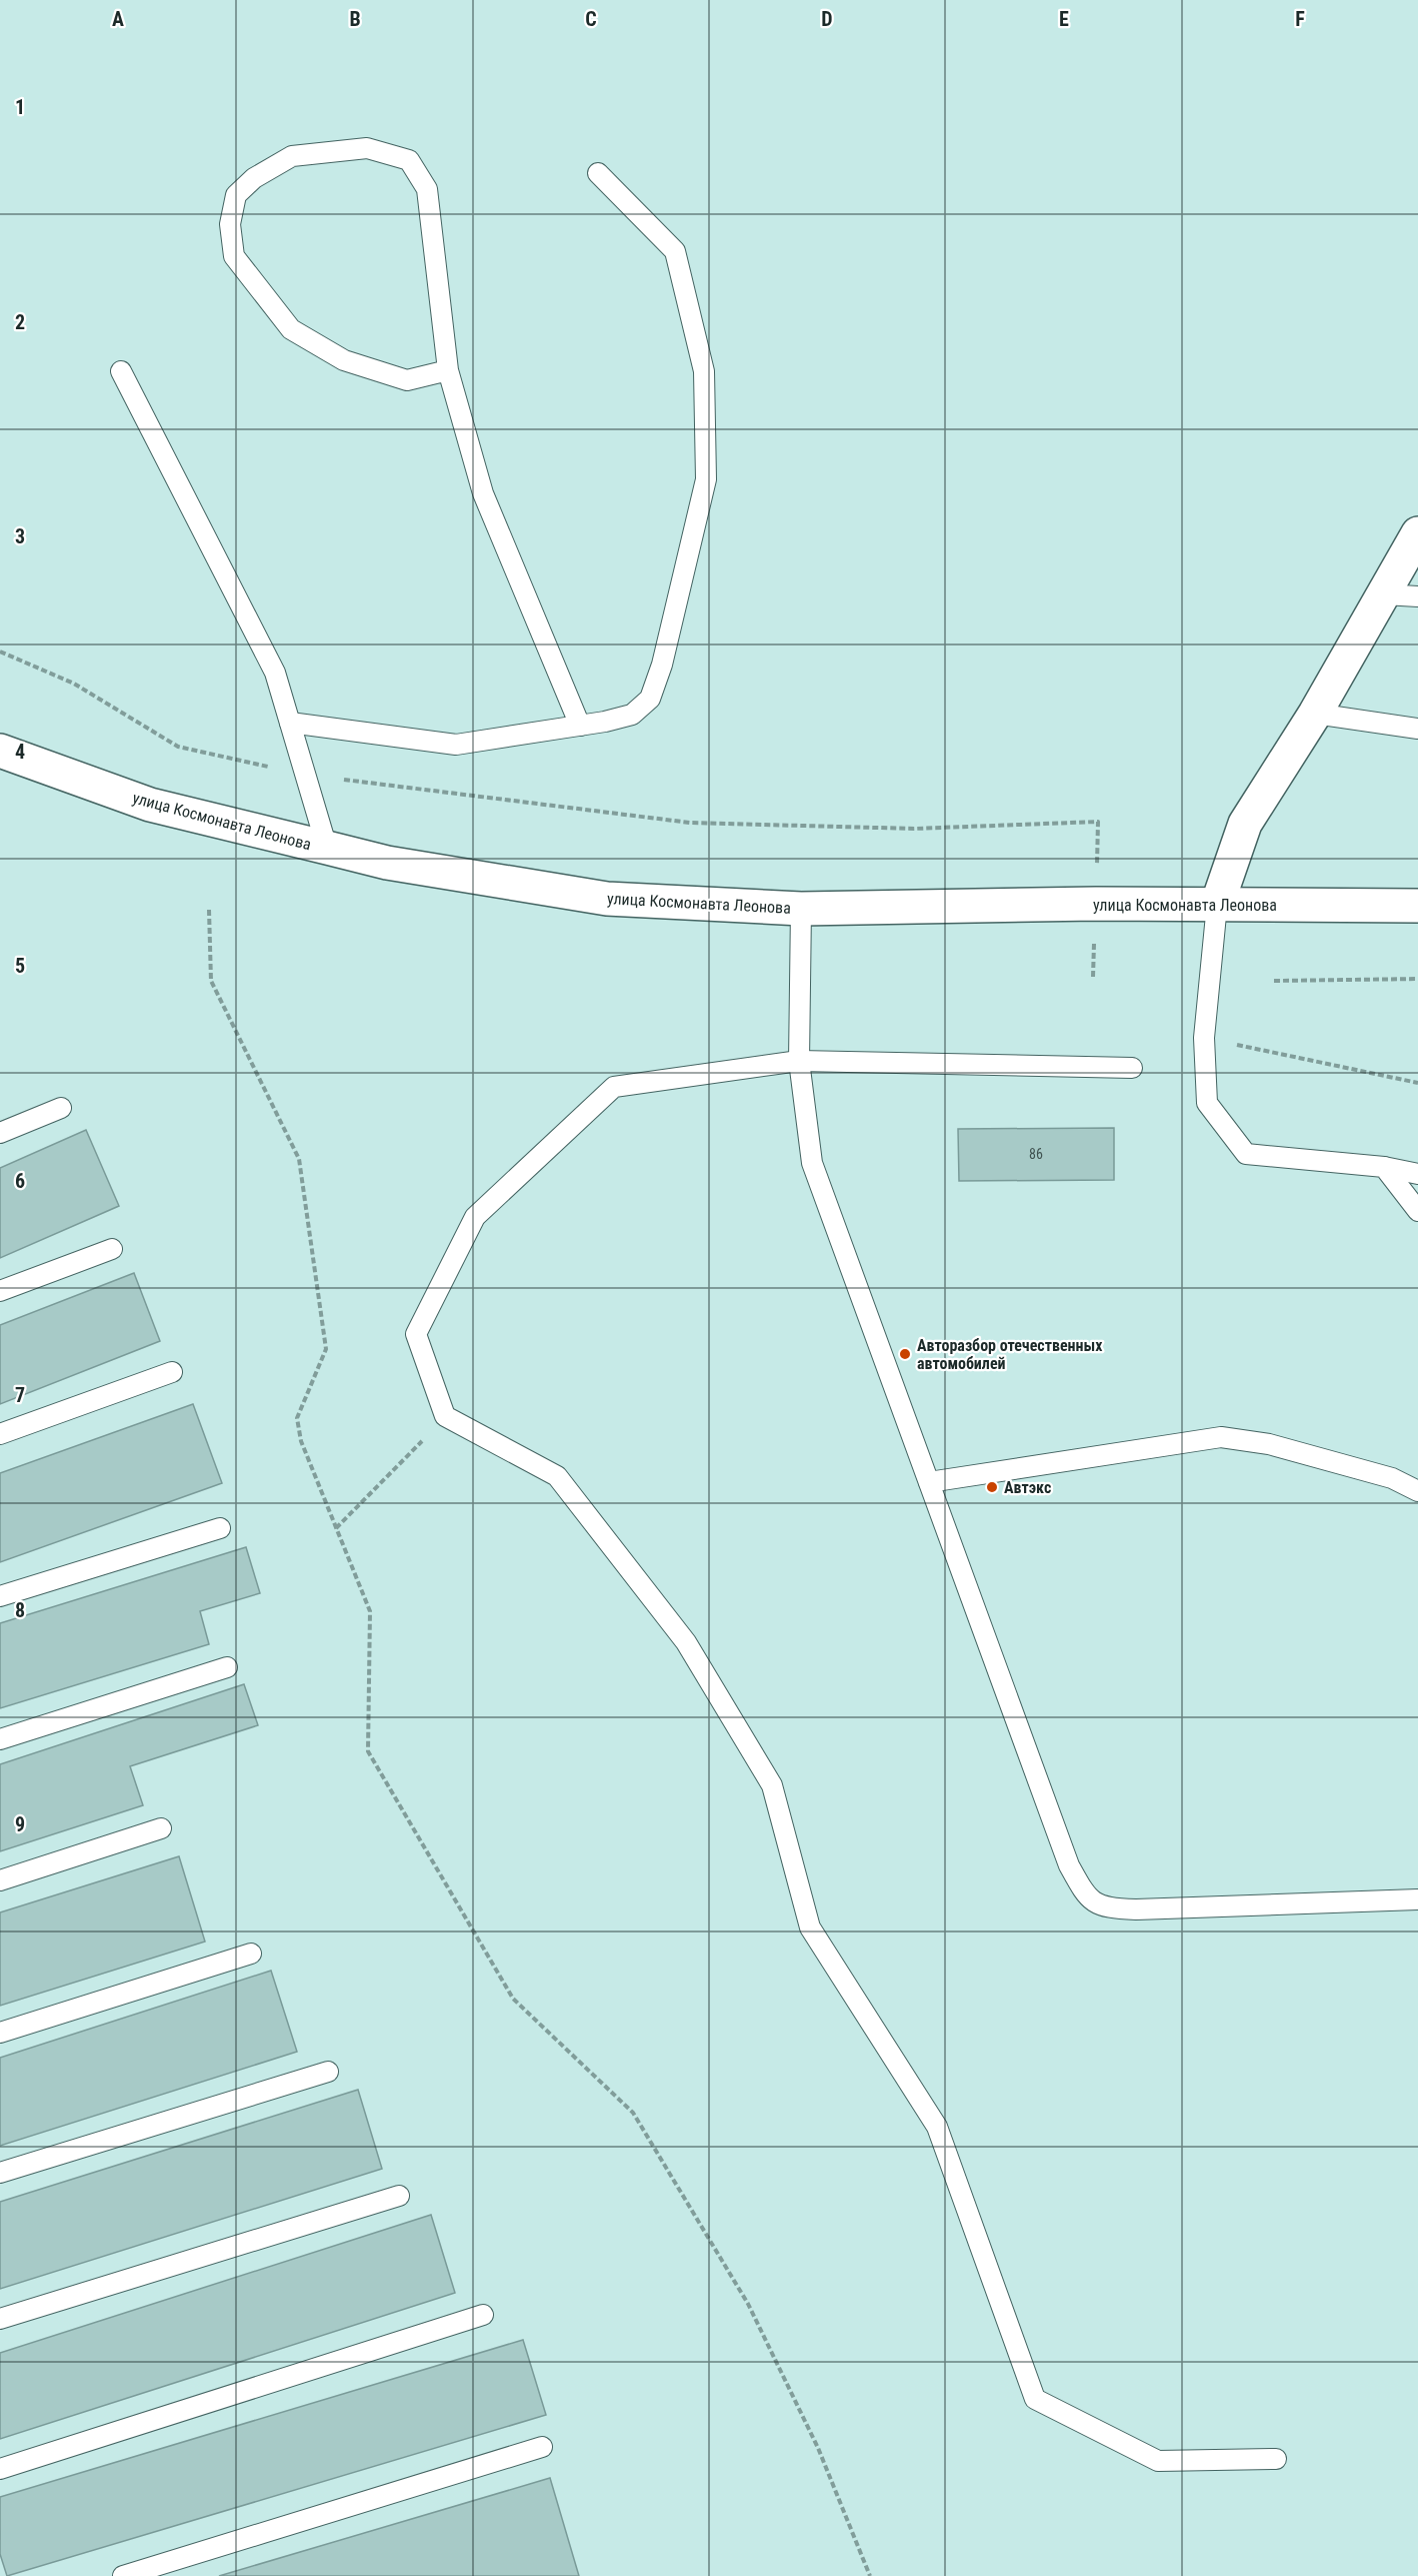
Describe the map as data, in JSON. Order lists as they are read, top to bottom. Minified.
{"streets":{"main road":["улица Космонавта Леонова"]},"places":["Авторазбор отечественных автомобилей","Автэкс"],"house_numbers":["86"],"grid":{"columns":["A","B","C","D","E","F"],"rows":["1","2","3","4","5","6","7","8","9"]}}
